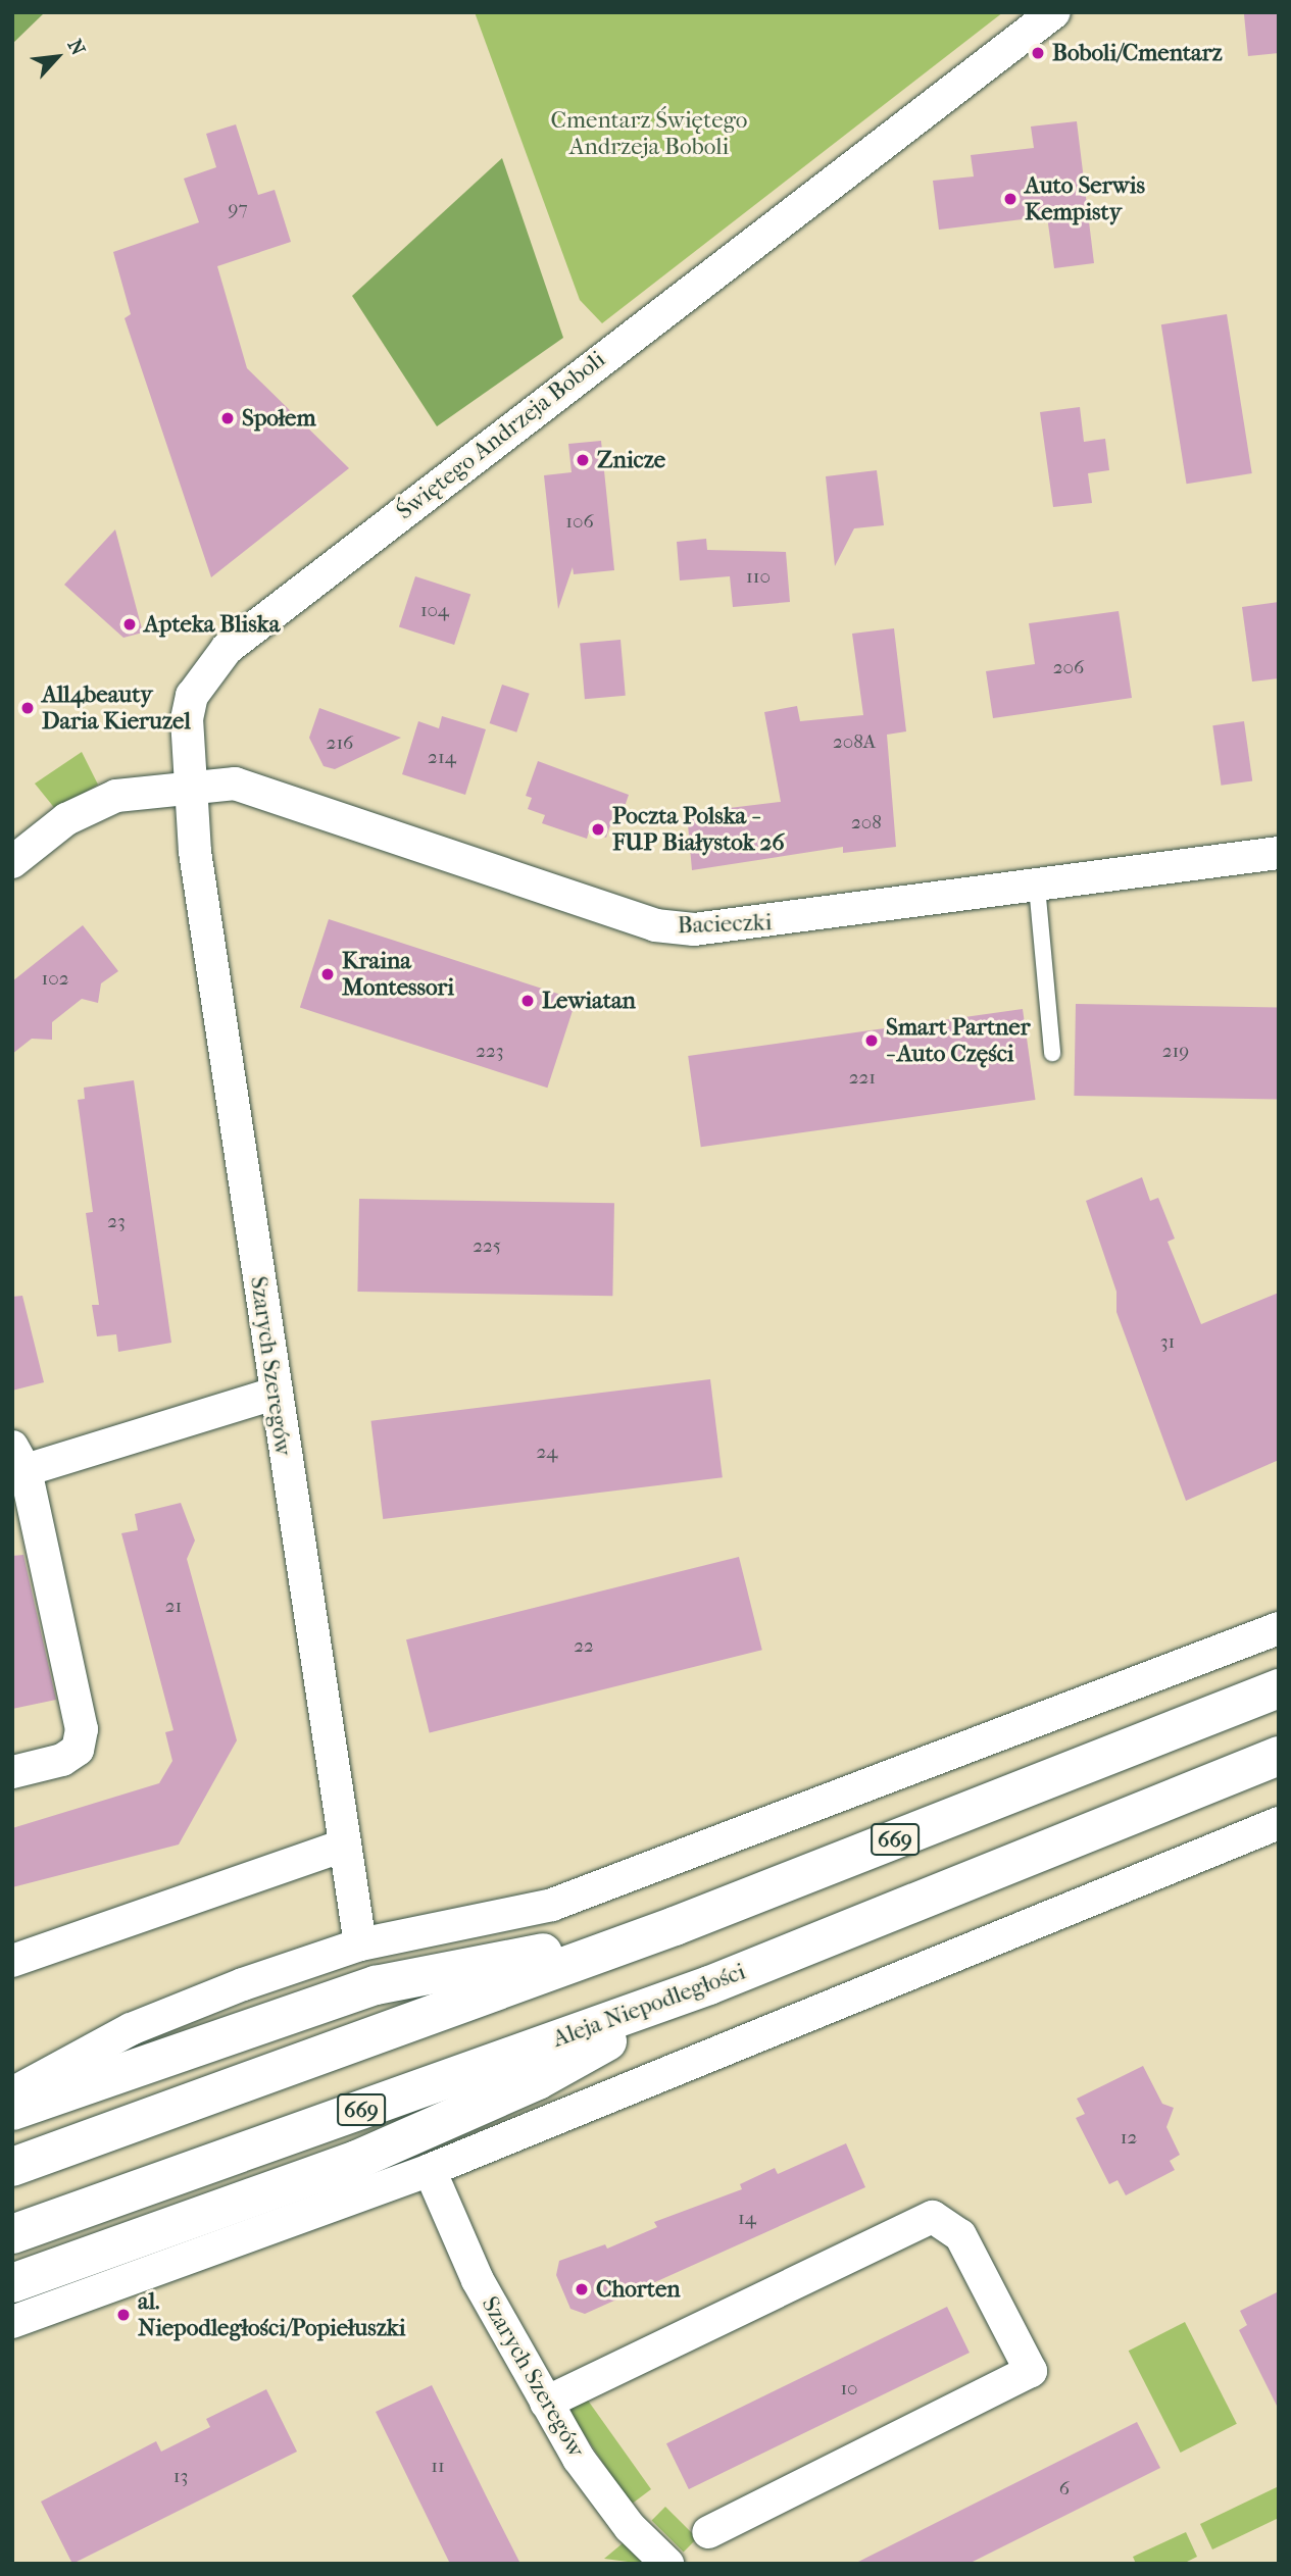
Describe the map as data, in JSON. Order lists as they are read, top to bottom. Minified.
{"streets":{"main road":["669","Aleja Niepodległości"],"street":["Świętego Andrzeja Boboli","Bacieczki","Szarych Szeregów"]},"crossings":[["Świętego Andrzeja Boboli","Bacieczki"],["Świętego Andrzeja Boboli","Szarych Szeregów"],["Bacieczki","Szarych Szeregów"]],"parks":["Cmentarz Świętego Andrzeja Boboli"],"places":["Boboli/Cmentarz","Auto Serwis Kempisty","Społem","Znicze","Apteka Bliska","All4beauty Daria Kieruzel","Poczta Polska - FUP Białystok 26","Kraina Montessori","Lewiatan","Smart Partner - Auto Części","Chorten","al. Niepodległości/Popiełuszki"],"house_numbers":["97","106","110","104","206","208A","216","214","208","102","223","219","221","23","225","31","24","21","22","12","14","10","11","13","6"],"north":"top right"}
